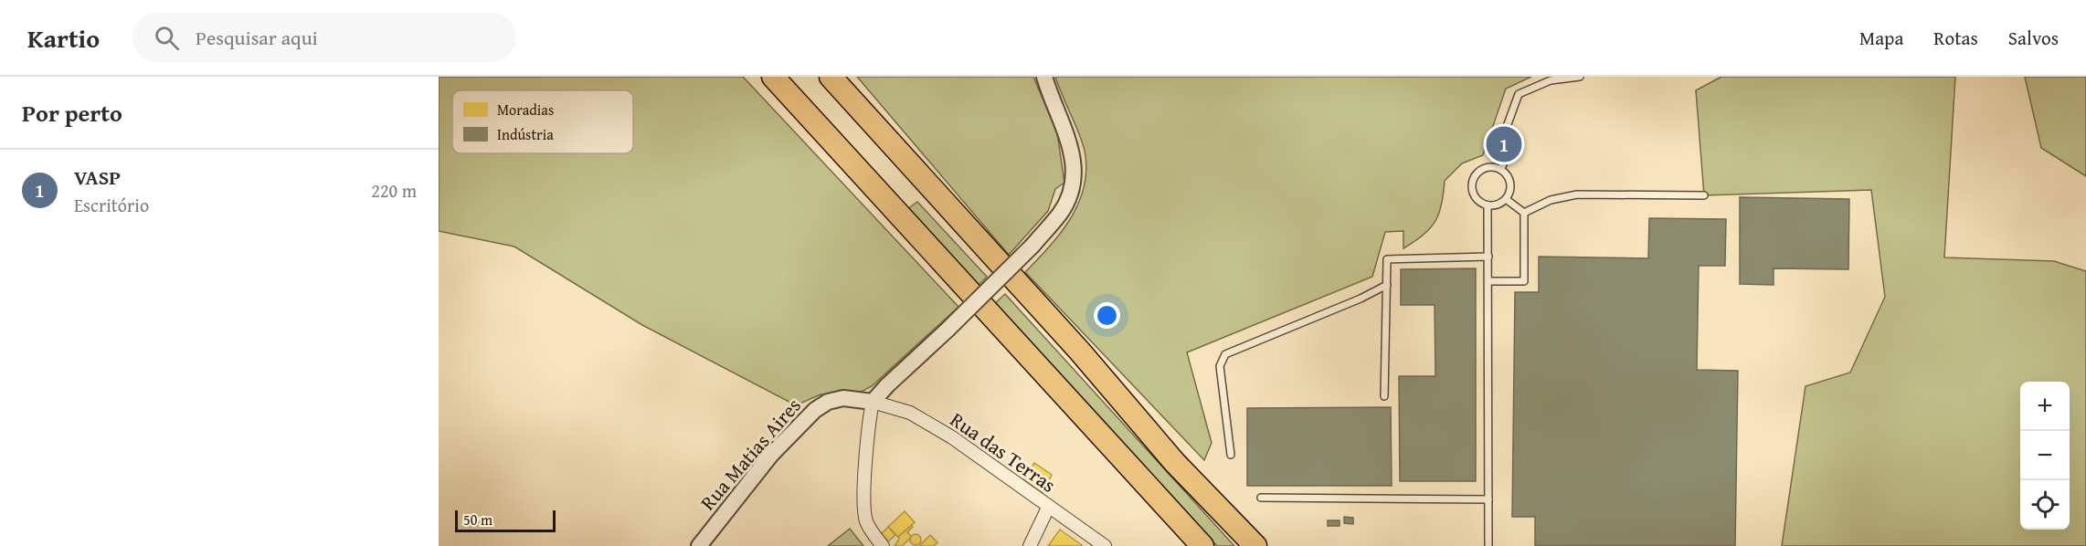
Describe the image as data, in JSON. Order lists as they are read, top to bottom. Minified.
{"streets":{"street":["Rua das Terras","Rua Matias Aires"]},"crossings":[["Rua das Terras","Rua Matias Aires"]],"legend":["Moradias","Indústria"],"scale_bar":"50 m","page":{"header":"Kartio","search":"Pesquisar aqui","nav":["Mapa","Rotas","Salvos"],"heading":"Por perto","pins":"1","list":[{"mark":"1","name":"VASP","note":"Escritório","value":"220 m"}],"map_buttons":["+","−"],"scale":"50 m"}}
